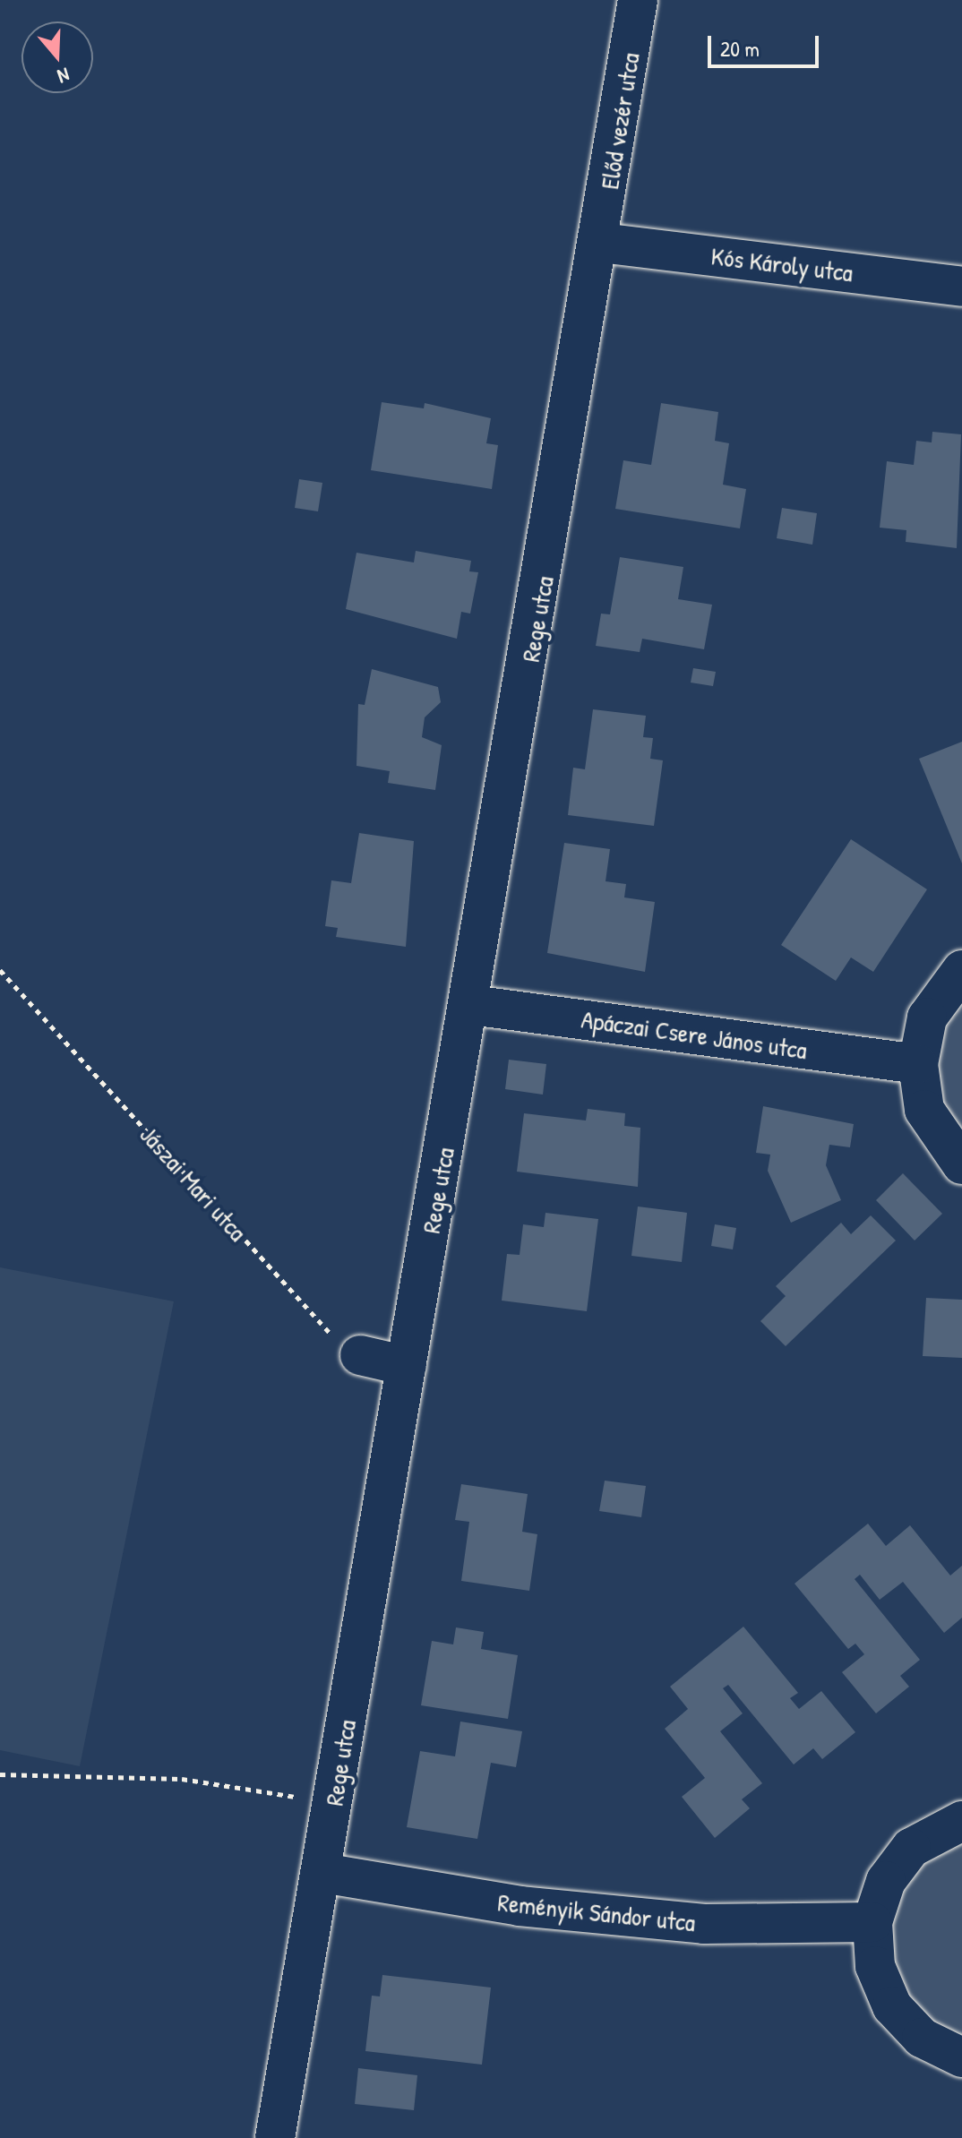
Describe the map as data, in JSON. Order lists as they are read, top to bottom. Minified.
{"streets":{"street":["Előd vezér utca","Kós Károly utca","Rege utca","Apáczai Csere János utca","Reményik Sándor utca"],"path":["Jászai Mari utca"]},"crossings":[["Előd vezér utca","Kós Károly utca"],["Előd vezér utca","Rege utca"],["Kós Károly utca","Rege utca"],["Rege utca","Apáczai Csere János utca"],["Rege utca","Reményik Sándor utca"]],"scale_bar":"20 m","north":"bottom"}
